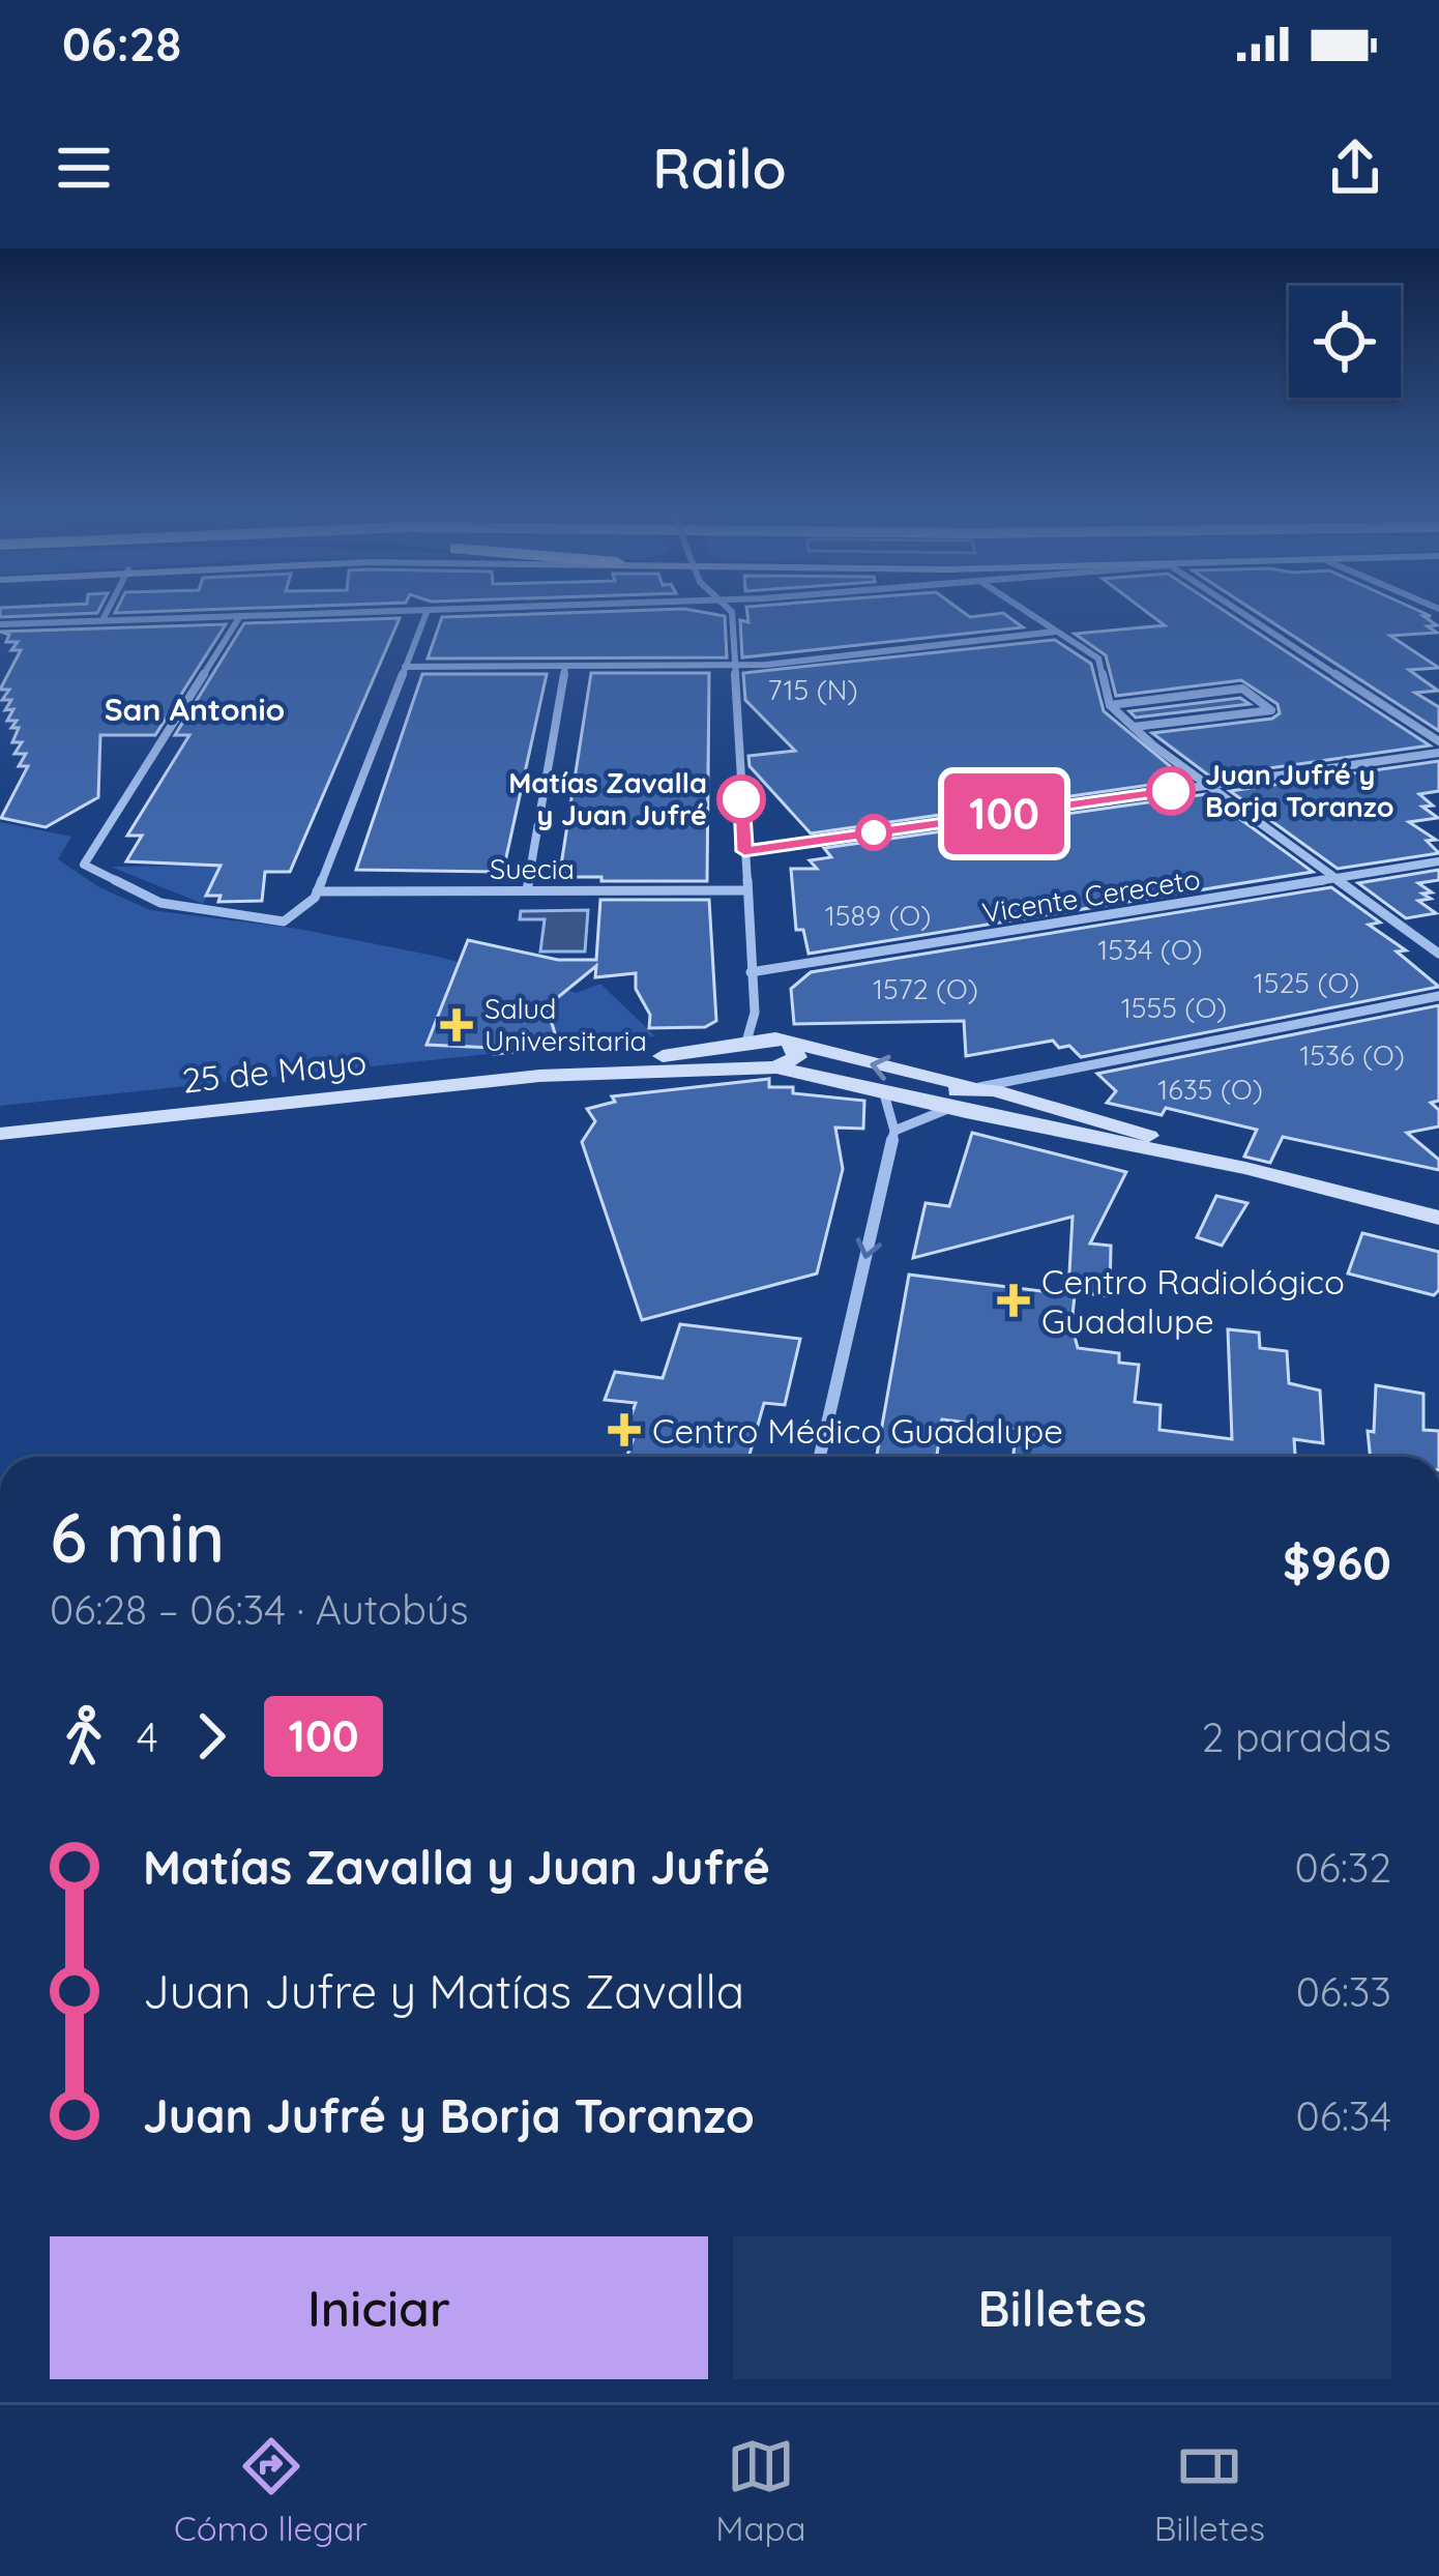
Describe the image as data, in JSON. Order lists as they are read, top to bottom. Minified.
{"streets":{"street":["Suecia","Vicente Cereceto","25 de Mayo"]},"districts":["San Antonio"],"places":{"other":["Juan Jufré y Borja Toranzo","Matías Zavalla y Juan Jufré"],"health":["Salud Universitaria","Centro Radiológico Guadalupe","Centro Médico Guadalupe"]},"lines":["bus line 100"],"house_numbers":["715 (N)","1589 (O)","1534 (O)","1525 (O)","1572 (O)","1555 (O)","1536 (O)","1635 (O)"],"page":{"status":"06:28","header":"Railo","on_map":"100","heading":["6 min","06:28 – 06:34 · Autobús","$960"],"legs":["4","100","2 paradas"],"list":[{"name":"Matías Zavalla y Juan Jufré","value":"06:32"},{"name":"Juan Jufre y Matías Zavalla","value":"06:33"},{"name":"Juan Jufré y Borja Toranzo","value":"06:34"}],"buttons":["Iniciar","Billetes"],"tabs":["Cómo llegar","Mapa","Billetes"]}}
